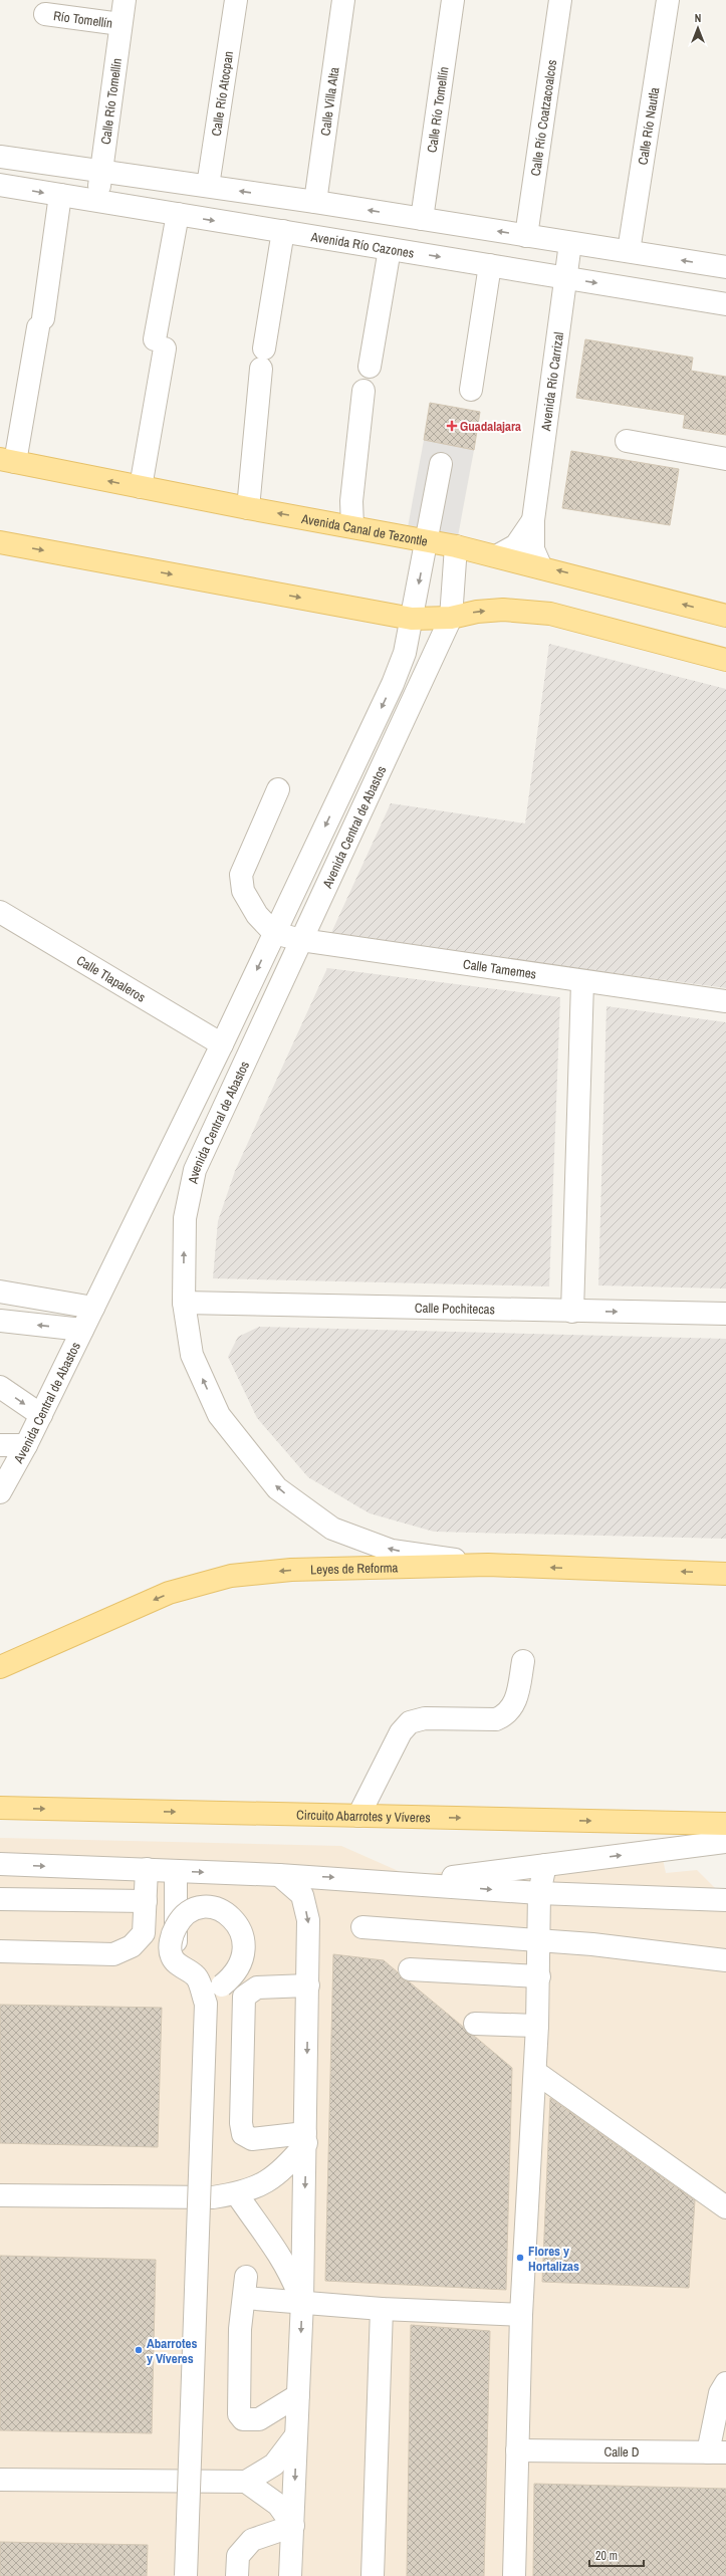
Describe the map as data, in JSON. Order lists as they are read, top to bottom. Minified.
{"streets":{"main road":["Avenida Canal de Tezontle","Leyes de Reforma","Circuito Abarrotes y Víveres"],"street":["Río Tomellín","Calle Río Atocpan","Calle Río Tomellín","Calle Villa Alta","Calle Río Coatzacoalcos","Calle Río Nautla","Avenida Río Cazones","Avenida Río Carrizal","Avenida Central de Abastos","Calle Tamemes","Calle Tlapaleros","Calle Pochitecas","Calle D"]},"crossings":[["Río Tomellín","Calle Río Tomellín"],["Calle Río Tomellín","Avenida Río Cazones"],["Avenida Río Cazones","Avenida Río Carrizal"],["Avenida Río Carrizal","Avenida Canal de Tezontle"],["Avenida Canal de Tezontle","Avenida Central de Abastos"],["Avenida Central de Abastos","Calle Tamemes"],["Avenida Central de Abastos","Calle Tlapaleros"],["Avenida Central de Abastos","Calle Pochitecas"],["Avenida Central de Abastos","Leyes de Reforma"]],"one_way":["Leyes de Reforma","Circuito Abarrotes y Víveres"],"places":{"health":["Guadalajara"],"other":["Flores y Hortalizas","Abarrotes y Víveres"]},"scale_bar":"20 m","north":"top"}
